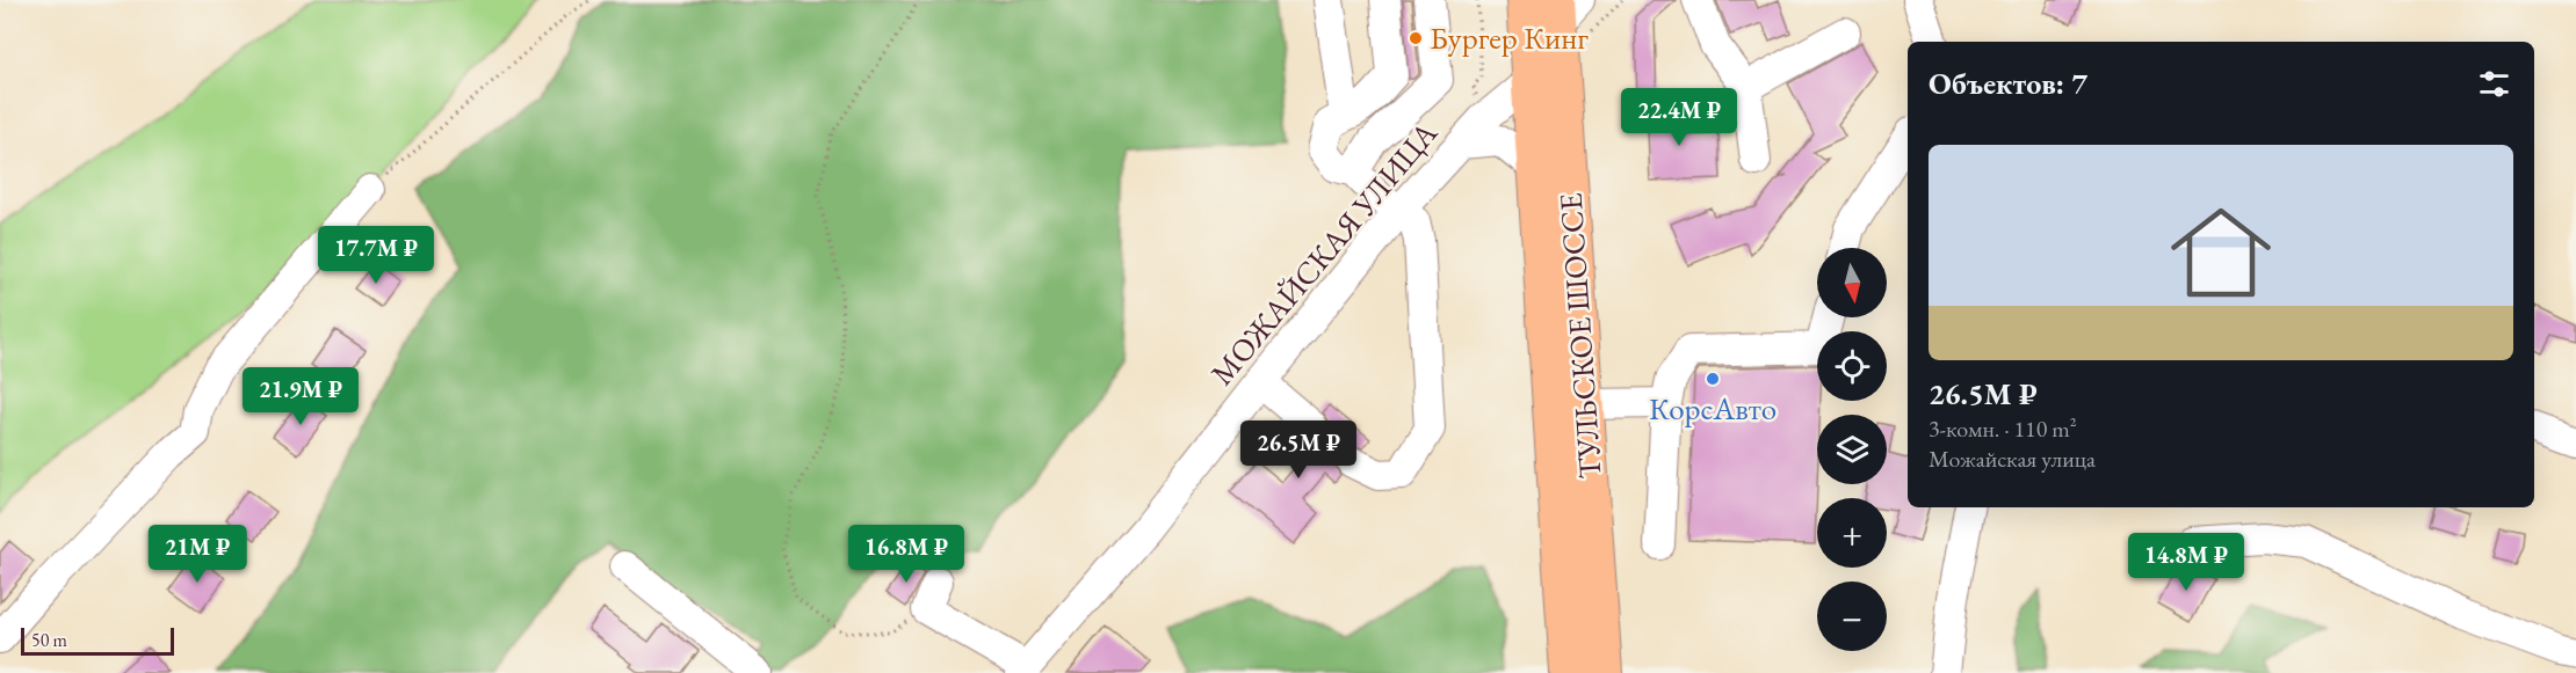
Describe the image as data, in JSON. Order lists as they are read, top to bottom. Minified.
{"streets":{"main road":["ТУЛЬСКОЕ ШОССЕ"],"street":["МОЖАЙСКАЯ УЛИЦА"]},"crossings":[["МОЖАЙСКАЯ УЛИЦА","ТУЛЬСКОЕ ШОССЕ"]],"places":["Бургер Кинг","КорсАвто"],"scale_bar":"50 m","north":"bottom","page":{"heading":"Объектов: 7","price":["22.4M ₽","17.7M ₽","21.9M ₽","26.5M ₽","21M ₽","16.8M ₽","14.8M ₽"],"list":[{"name":"26.5M ₽","note":"3-комн. · 110 m² · Можайская улица"}],"map_buttons":["+","−"],"scale":"50 m"}}
